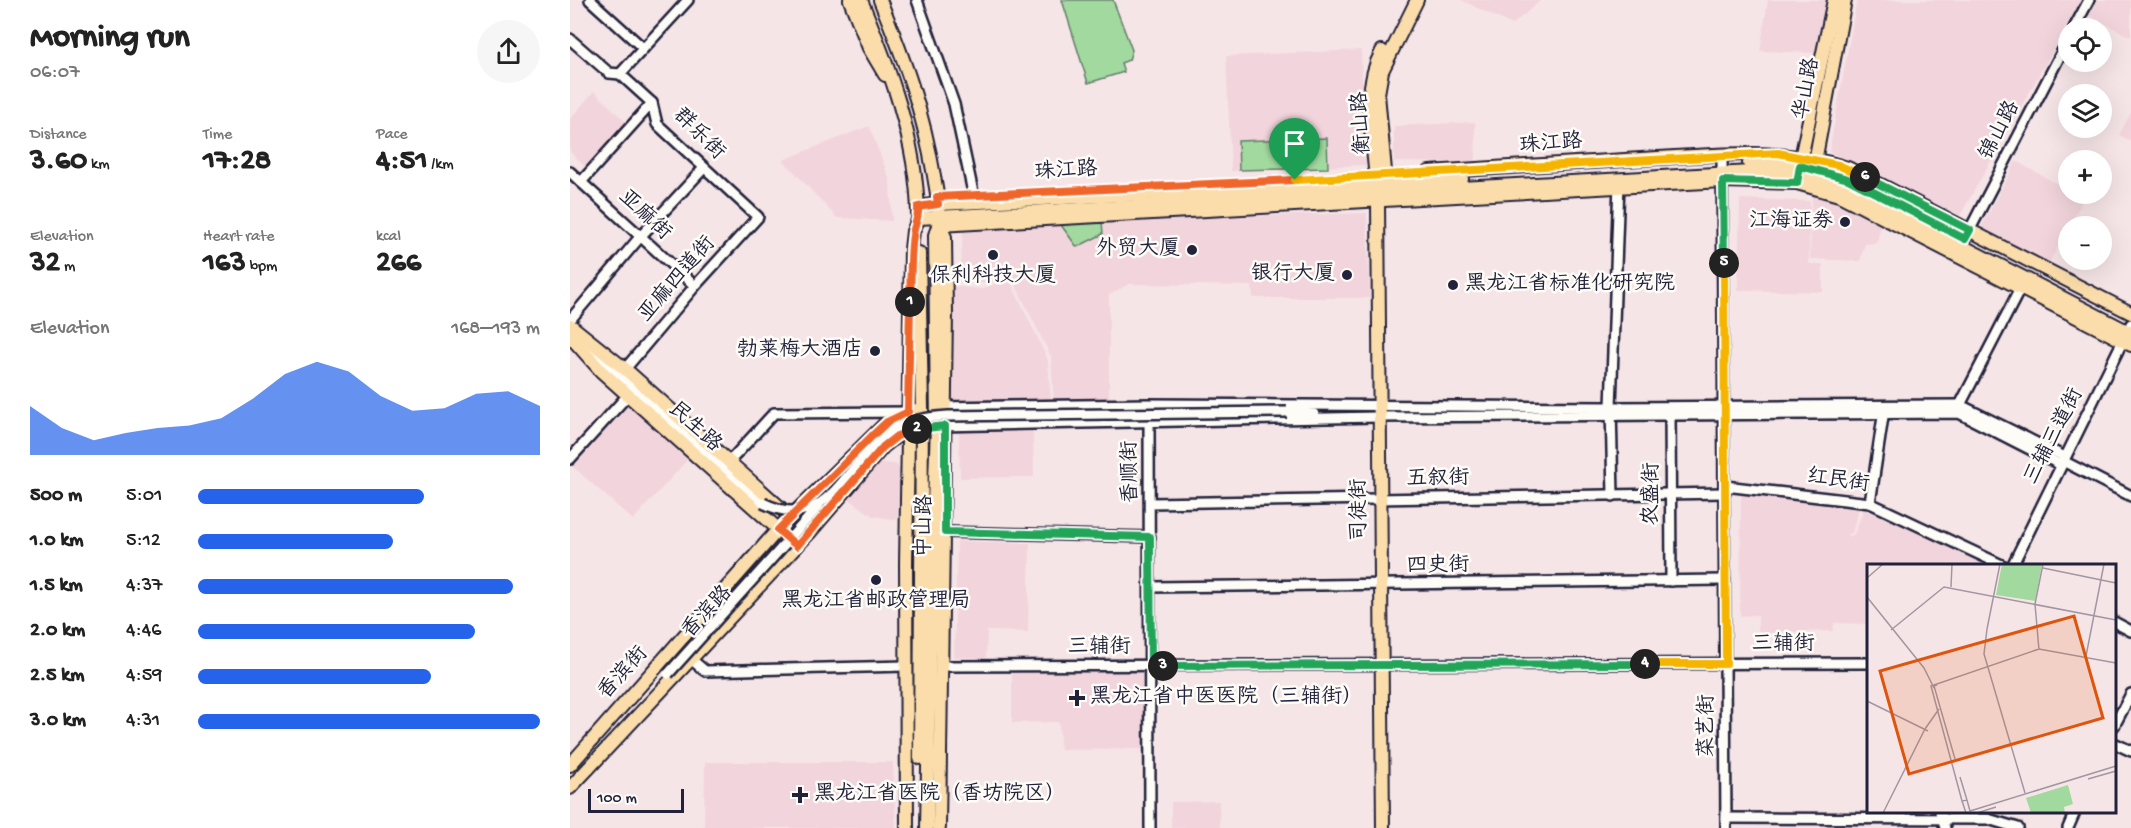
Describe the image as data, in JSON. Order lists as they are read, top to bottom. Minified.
{"streets":{"main road":["华山路","衡山路","珠江路","民生路","司徒街","中山路","香滨路","香滨街"],"street":["锦山路","群乐街","亚麻街","亚麻四道街","三辅三道街","香顺街","五叙街","红民街","农盛街","四史街","三辅街","菜艺街"]},"crossings":[["华山路","珠江路"],["衡山路","珠江路"],["衡山路","司徒街"],["锦山路","珠江路"],["群乐街","亚麻四道街"],["珠江路","三辅三道街"],["珠江路","司徒街"],["珠江路","中山路"],["珠江路","菜艺街"],["亚麻街","亚麻四道街"],["亚麻四道街","民生路"],["民生路","香滨路"],["民生路","香滨街"],["香顺街","五叙街"],["香顺街","四史街"],["香顺街","三辅街"],["五叙街","红民街"],["五叙街","农盛街"],["五叙街","司徒街"],["五叙街","菜艺街"],["红民街","菜艺街"],["农盛街","四史街"],["司徒街","四史街"],["司徒街","三辅街"],["中山路","香滨路"],["中山路","三辅街"],["中山路","香滨街"],["四史街","菜艺街"],["三辅街","菜艺街"]],"places":{"other":["江海证券","外贸大厦","保利科技大厦","银行大厦","黑龙江省标准化研究院","勃莱梅大酒店","黑龙江省邮政管理局"],"health":["黑龙江省中医医院（三辅街）","黑龙江省医院（香坊院区）"]},"scale_bar":"100 m","page":{"heading":["Morning run","06:07"],"map_buttons":["+","−"],"stats":[["Distance","3.60 km"],["Time","17:28"],["Pace","4:51 /km"],["Elevation","32 m"],["Heart rate","163 bpm"],["kcal","266"]],"pins":["6","5","1","2","4","3"],"chart":["Elevation","168–193 m"],"list":[{"name":"500 m","note":"5:01"},{"name":"1.0 km","note":"5:12"},{"name":"1.5 km","note":"4:37"},{"name":"2.0 km","note":"4:46"},{"name":"2.5 km","note":"4:59"},{"name":"3.0 km","note":"4:31"}],"scale":"100 m"}}
